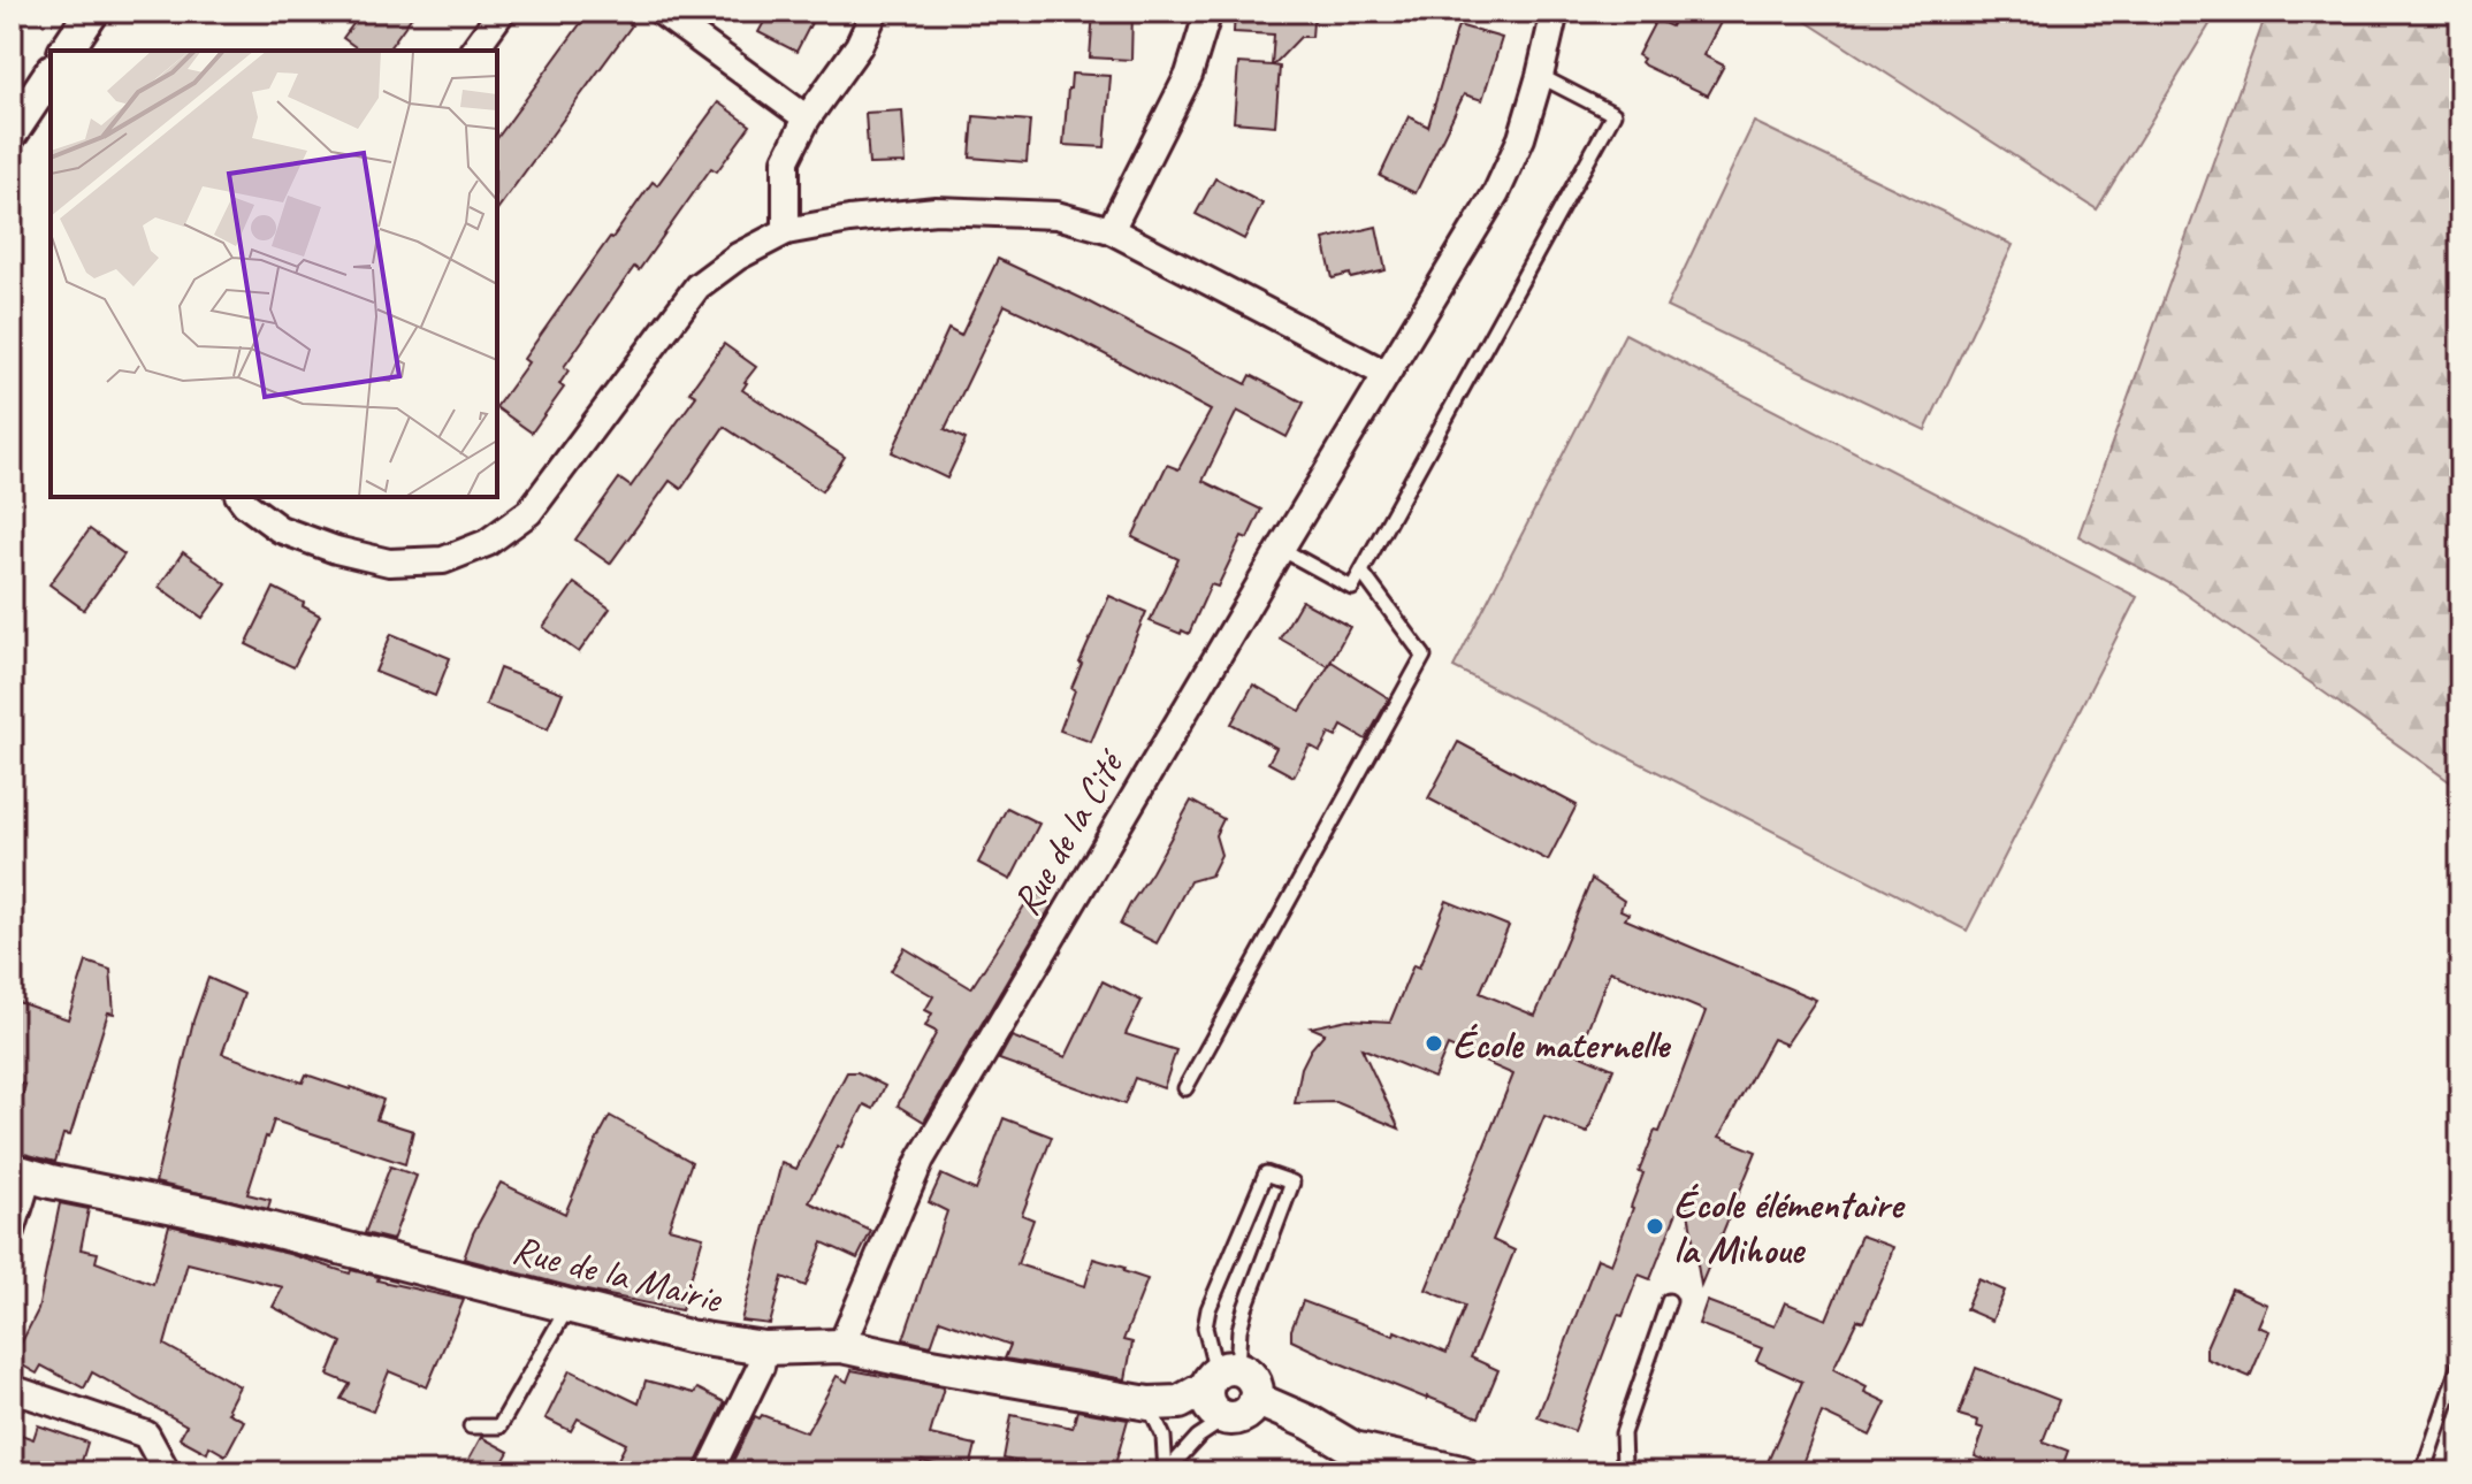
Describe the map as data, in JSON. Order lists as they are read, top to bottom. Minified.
{"streets":{"street":["Rue de la Cité","Rue de la Mairie"]},"crossings":[["Rue de la Cité","Rue de la Mairie"]],"places":["École maternelle","École élémentaire la Mihoue"]}
